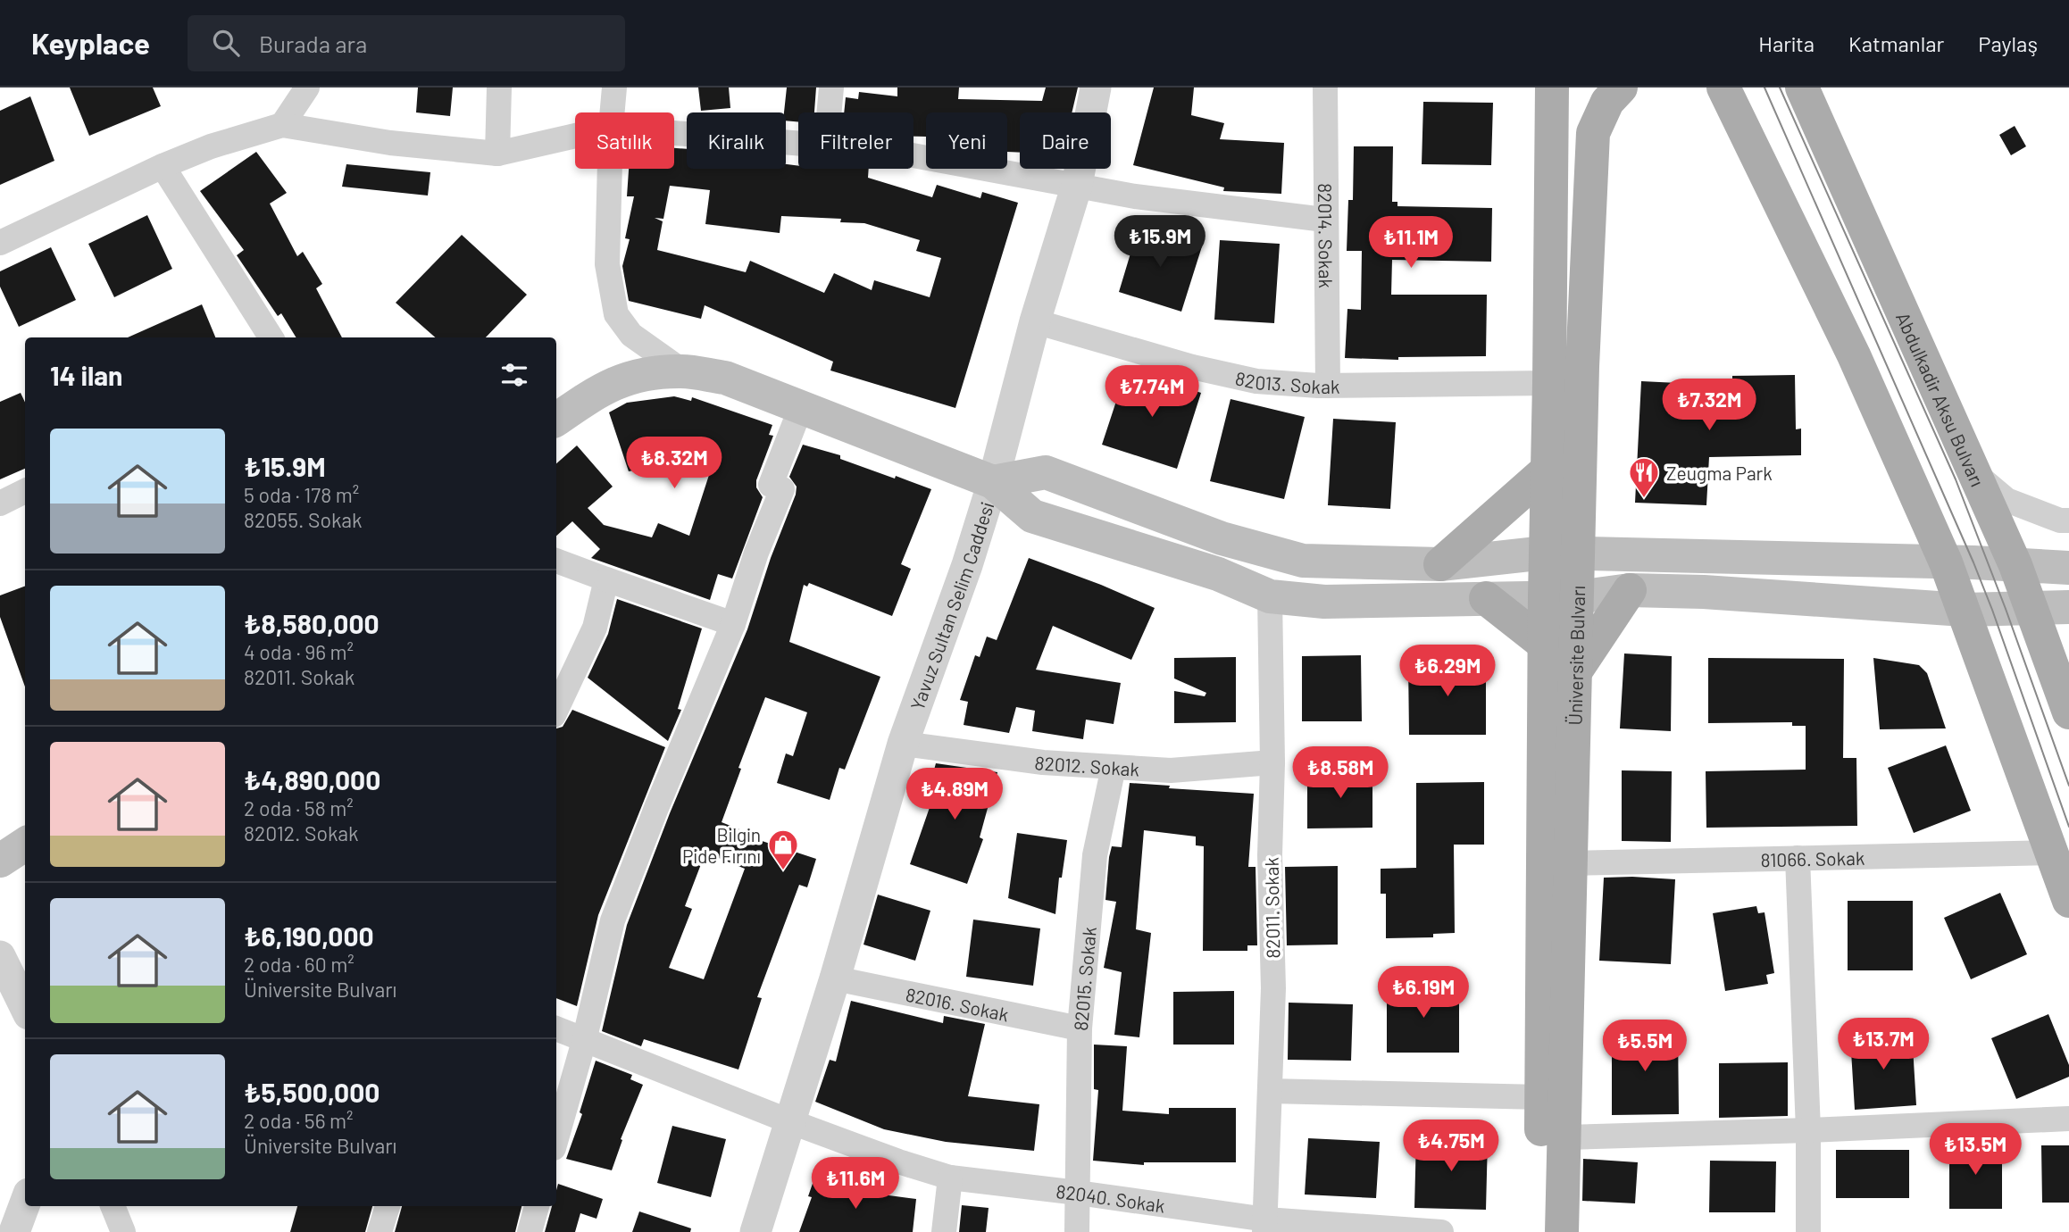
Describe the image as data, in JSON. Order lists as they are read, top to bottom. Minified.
{"streets":{"main road":["Abdulkadir Aksu Bulvarı","Üniversite Bulvarı"],"street":["82014. Sokak","82013. Sokak","Yavuz Sultan Selim Caddesi","82012. Sokak","81066. Sokak","82011. Sokak","82015. Sokak","82016. Sokak","82040. Sokak"]},"crossings":[["82014. Sokak","82013. Sokak"],["82013. Sokak","Yavuz Sultan Selim Caddesi"],["82013. Sokak","Üniversite Bulvarı"],["Yavuz Sultan Selim Caddesi","82012. Sokak"],["Yavuz Sultan Selim Caddesi","82016. Sokak"],["Yavuz Sultan Selim Caddesi","82040. Sokak"],["Üniversite Bulvarı","81066. Sokak"],["82012. Sokak","82011. Sokak"],["82012. Sokak","82015. Sokak"],["82011. Sokak","82040. Sokak"],["82015. Sokak","82016. Sokak"],["82015. Sokak","82040. Sokak"]],"places":{"restaurant":["Zeugma Park"],"shop":["Bilgin Pide Fırını"]},"page":{"header":"Keyplace","search":"Burada ara","nav":["Harita","Katmanlar","Paylaş"],"chip":["Satılık","Kiralık","Filtreler","Yeni","Daire"],"price":["₺15.9M","₺11.1M","₺7.74M","₺7.32M","₺8.32M","₺6.29M","₺8.58M","₺4.89M","₺6.19M","₺13.7M","₺5.5M","₺4.75M","₺13.5M","₺11.6M"],"heading":"14 ilan","list":[{"name":"₺15.9M","note":"5 oda · 178 m² · 82055. Sokak"},{"name":"₺8,580,000","note":"4 oda · 96 m² · 82011. Sokak"},{"name":"₺4,890,000","note":"2 oda · 58 m² · 82012. Sokak"},{"name":"₺6,190,000","note":"2 oda · 60 m² · Üniversite Bulvarı"},{"name":"₺5,500,000","note":"2 oda · 56 m² · Üniversite Bulvarı"}]}}
